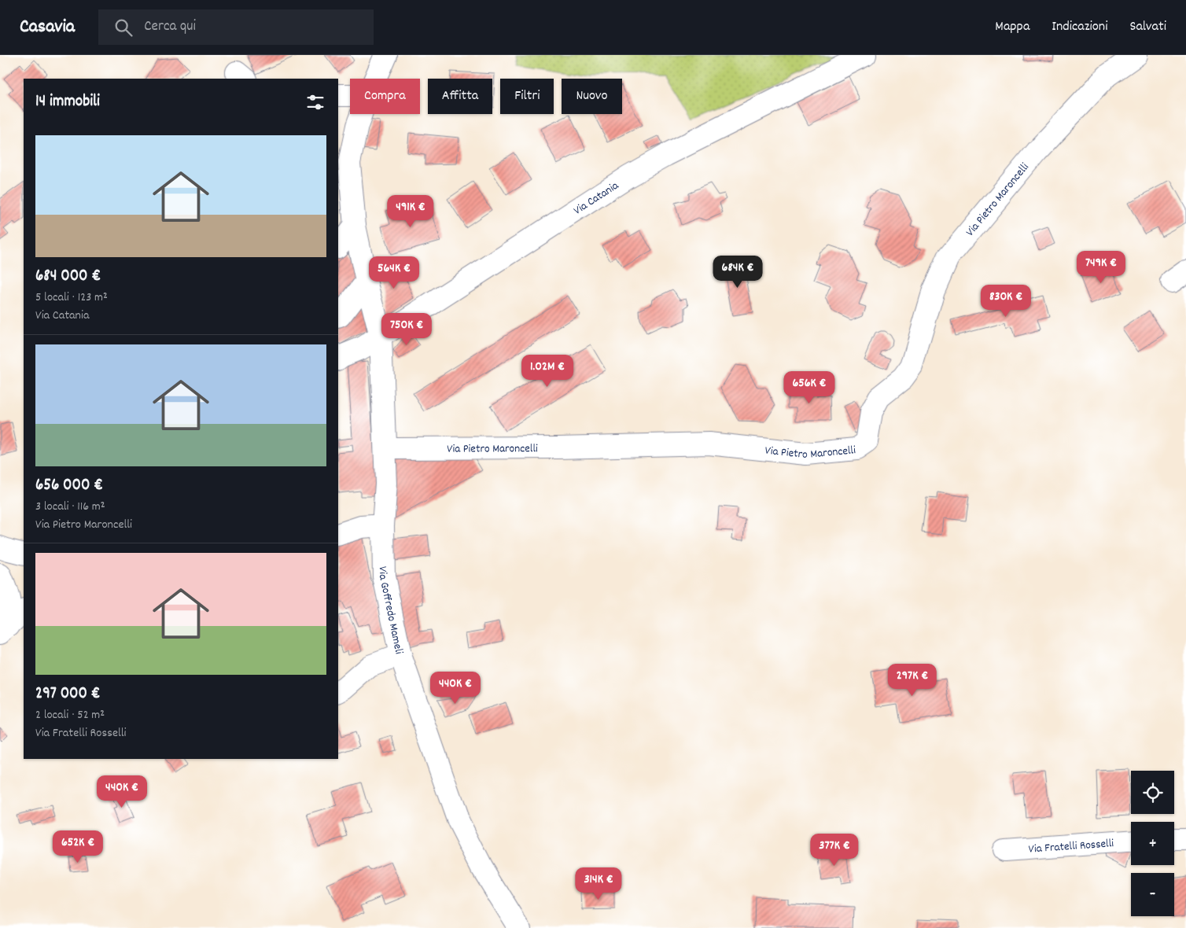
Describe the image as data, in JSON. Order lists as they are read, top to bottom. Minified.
{"streets":{"street":["Via Catania","Via Pietro Maroncelli","Via Goffredo Mameli","Via Fratelli Rosselli"]},"crossings":[["Via Catania","Via Goffredo Mameli"],["Via Pietro Maroncelli","Via Goffredo Mameli"]],"page":{"header":"Casavia","search":"Cerca qui","nav":["Mappa","Indicazioni","Salvati"],"chip":["Compra","Affitta","Filtri","Nuovo"],"heading":"14 immobili","list":[{"name":"684 000 €","note":"5 locali · 123 m² · Via Catania"},{"name":"656 000 €","note":"3 locali · 116 m² · Via Pietro Maroncelli"},{"name":"297 000 €","note":"2 locali · 52 m² · Via Fratelli Rosselli"}],"price":["491K €","749K €","684K €","564K €","830K €","750K €","1.02M €","656K €","297K €","440K €","440K €","652K €","377K €","314K €"],"map_buttons":["+","−"]}}
